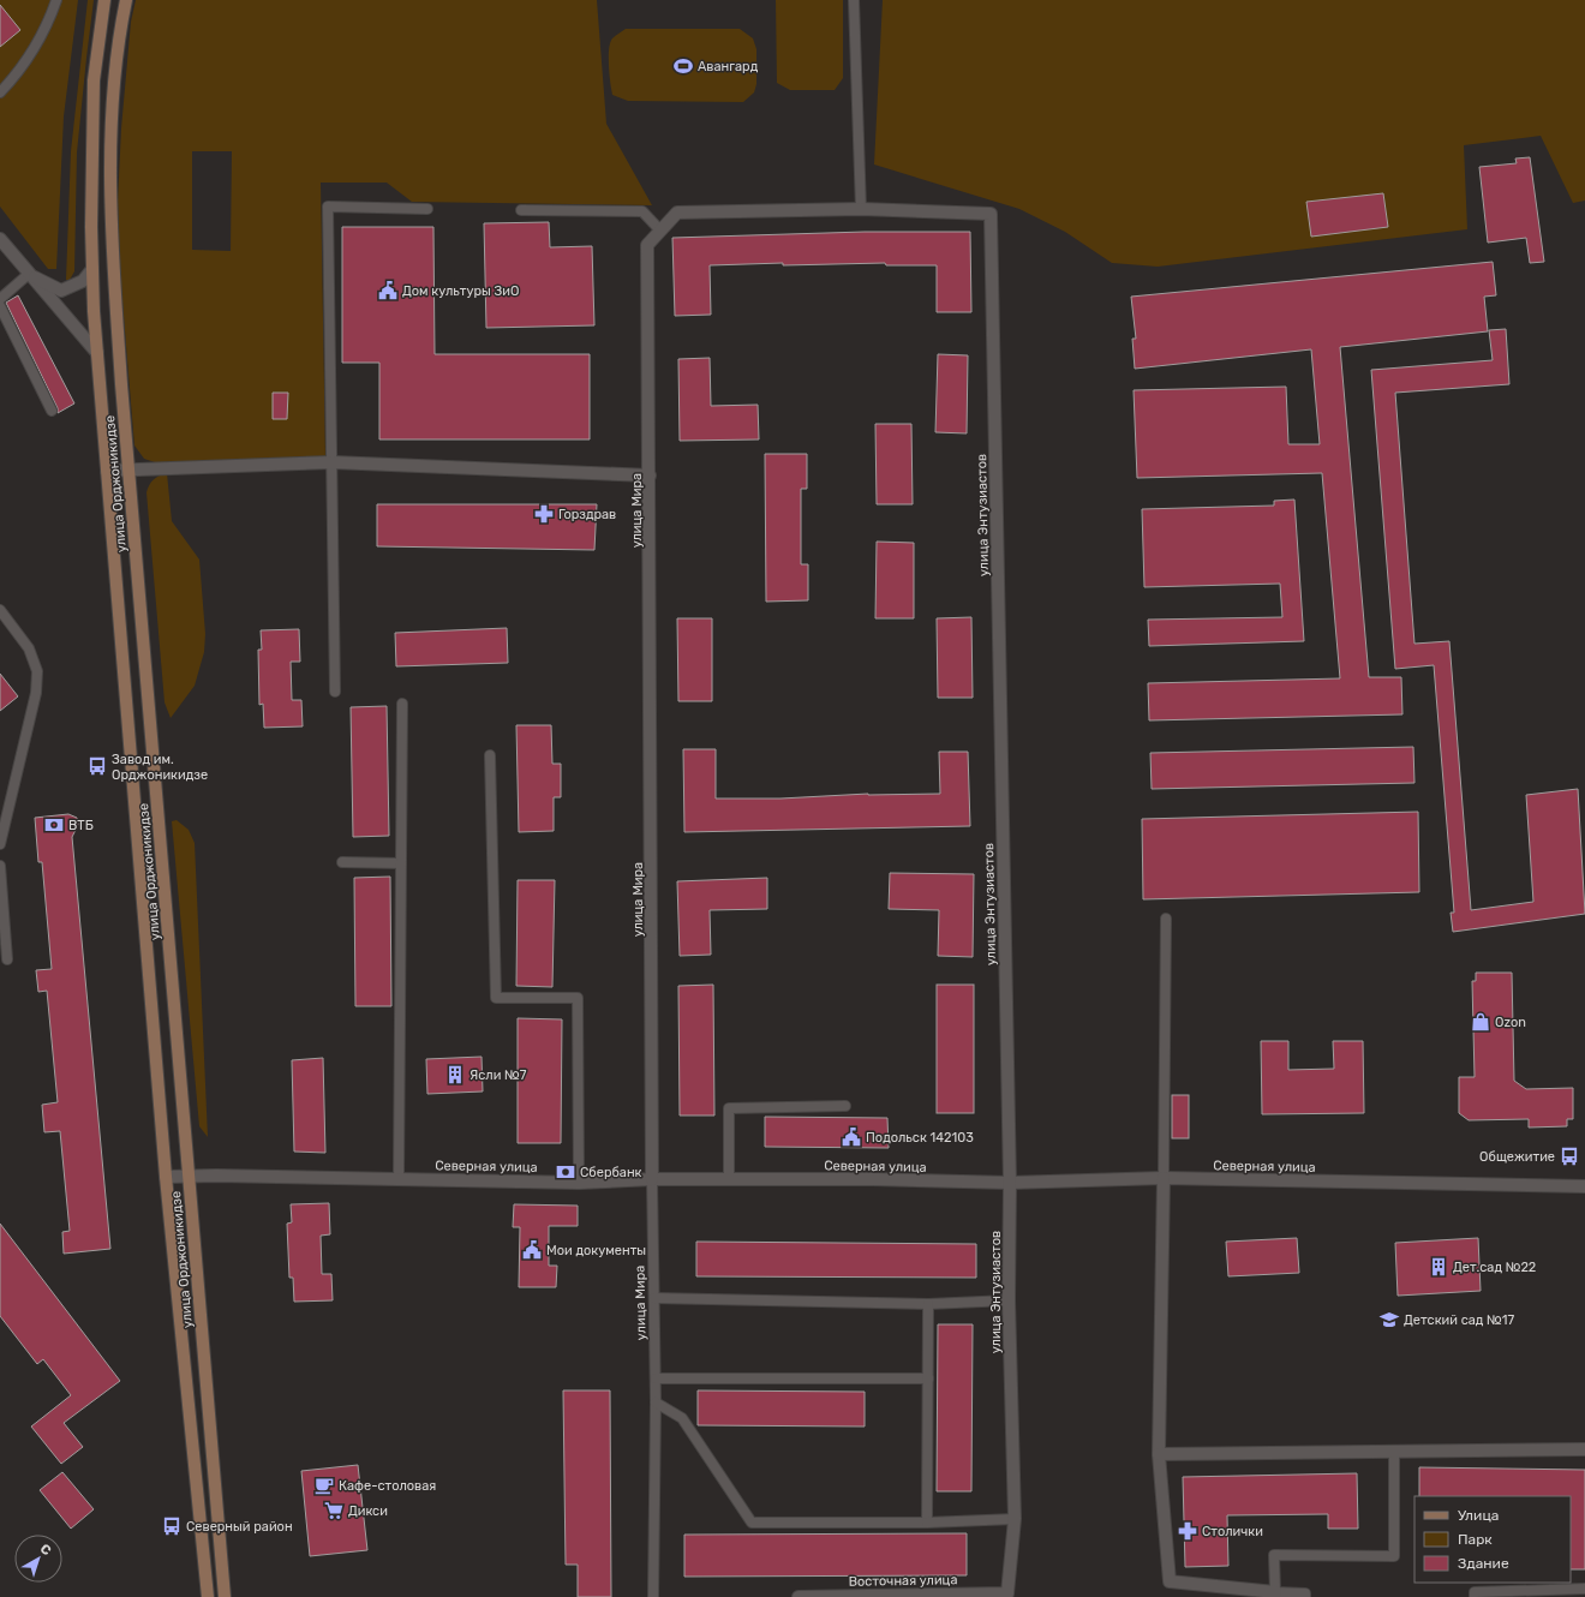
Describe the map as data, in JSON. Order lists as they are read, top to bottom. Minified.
{"streets":{"main road":["улица Орджоникидзе"],"street":["улица Мира","улица Энтузиастов","Северная улица","Восточная улица"]},"crossings":[["улица Орджоникидзе","Северная улица"],["улица Мира","улица Энтузиастов"],["улица Мира","Северная улица"],["улица Энтузиастов","Северная улица"],["улица Энтузиастов","Восточная улица"]],"places":{"sports":["Авангард"],"public building":["Дом культуры ЗиО","Подольск 142103","Мои документы"],"pharmacy":["Горздрав","Столички"],"bus stop":["Завод им. Орджоникидзе","Общежитие","Северный район"],"bank":["ВТБ","Сбербанк"],"shop":["Ozon"],"building":["Ясли №7","Дет.сад №22"],"school or university":["Детский сад №17"],"cafe":["Кафе-столовая"],"supermarket":["Дикси"]},"legend":["Улица","Парк","Здание"],"north":"top right"}
